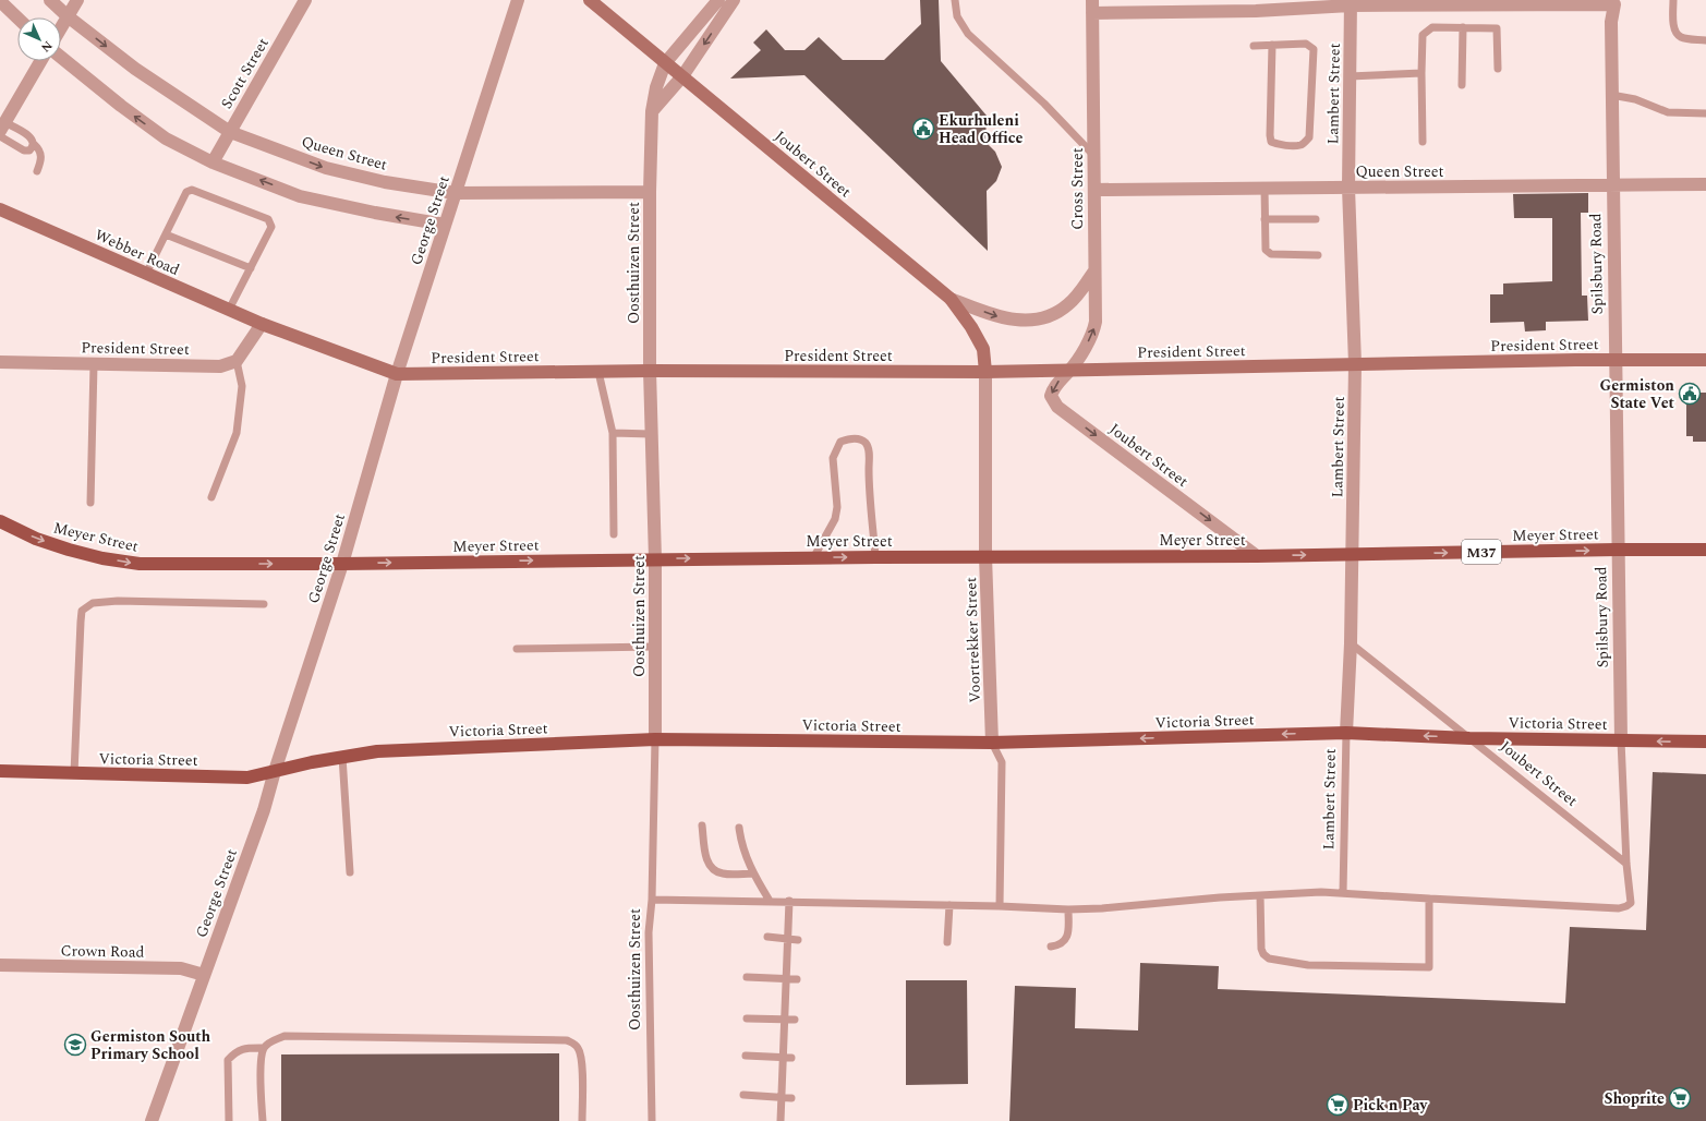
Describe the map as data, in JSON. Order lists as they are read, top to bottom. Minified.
{"streets":{"main road":["Meyer Street","M37","Victoria Street"],"street":["Scott Street","Lambert Street","Queen Street","Joubert Street","Cross Street","George Street","Webber Road","Oosthuizen Street","Spilsbury Road","President Street","Voortrekker Street","Crown Road"]},"crossings":[["Scott Street","Queen Street"],["Lambert Street","Queen Street"],["Lambert Street","Joubert Street"],["Lambert Street","President Street"],["Lambert Street","Meyer Street"],["Lambert Street","Victoria Street"],["Queen Street","Cross Street"],["Queen Street","George Street"],["Queen Street","Oosthuizen Street"],["Queen Street","Spilsbury Road"],["Joubert Street","Cross Street"],["Joubert Street","Oosthuizen Street"],["Joubert Street","President Street"],["Joubert Street","Meyer Street"],["Joubert Street","Voortrekker Street"],["Joubert Street","Victoria Street"],["Cross Street","President Street"],["George Street","President Street"],["George Street","Meyer Street"],["George Street","Victoria Street"],["George Street","Crown Road"],["Webber Road","President Street"],["Oosthuizen Street","President Street"],["Oosthuizen Street","Meyer Street"],["Oosthuizen Street","Victoria Street"],["Spilsbury Road","President Street"],["Spilsbury Road","Meyer Street"],["Spilsbury Road","Victoria Street"],["President Street","Voortrekker Street"],["Meyer Street","Voortrekker Street"],["Voortrekker Street","Victoria Street"]],"one_way":["Meyer Street"],"places":{"public building":["Ekurhuleni Head Office","Germiston State Vet"],"school or university":["Germiston South Primary School"],"supermarket":["Shoprite","Pick n Pay"]},"north":"bottom right"}
